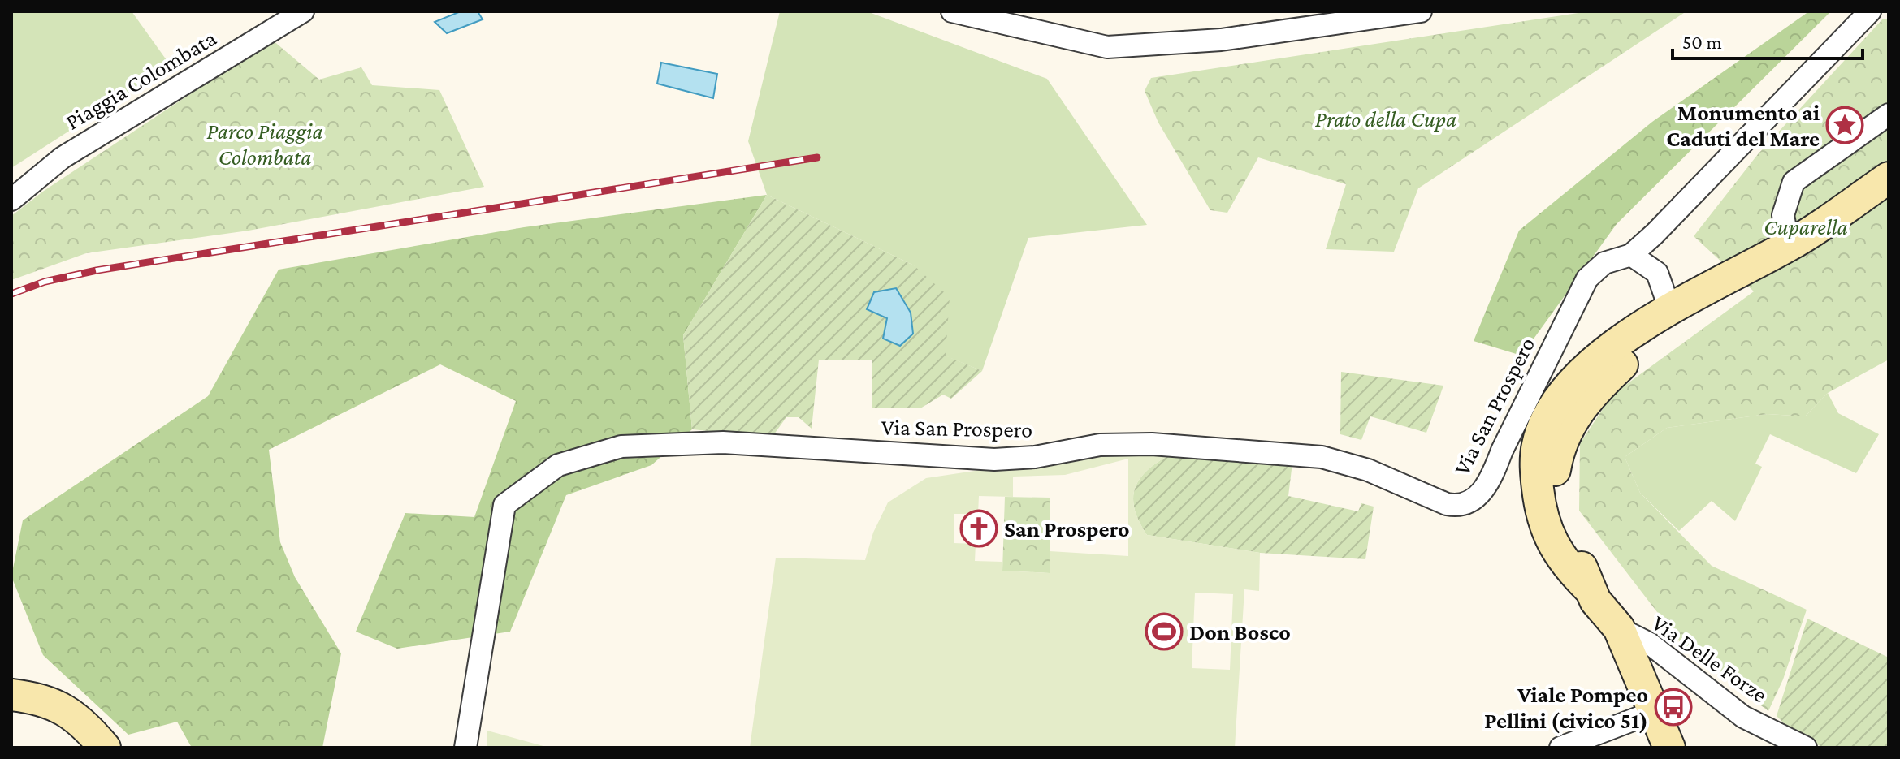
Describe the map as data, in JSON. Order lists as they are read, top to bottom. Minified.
{"streets":{"street":["Piaggia Colombata","Via San Prospero","Via Delle Forze"]},"parks":["Prato della Cupa","Parco Piaggia Colombata","Cuparella"],"places":{"place":["Monumento ai Caduti del Mare"],"church":["San Prospero"],"sports":["Don Bosco"],"bus stop":["Viale Pompeo Pellini (civico 51)"]},"scale_bar":"50 m"}
